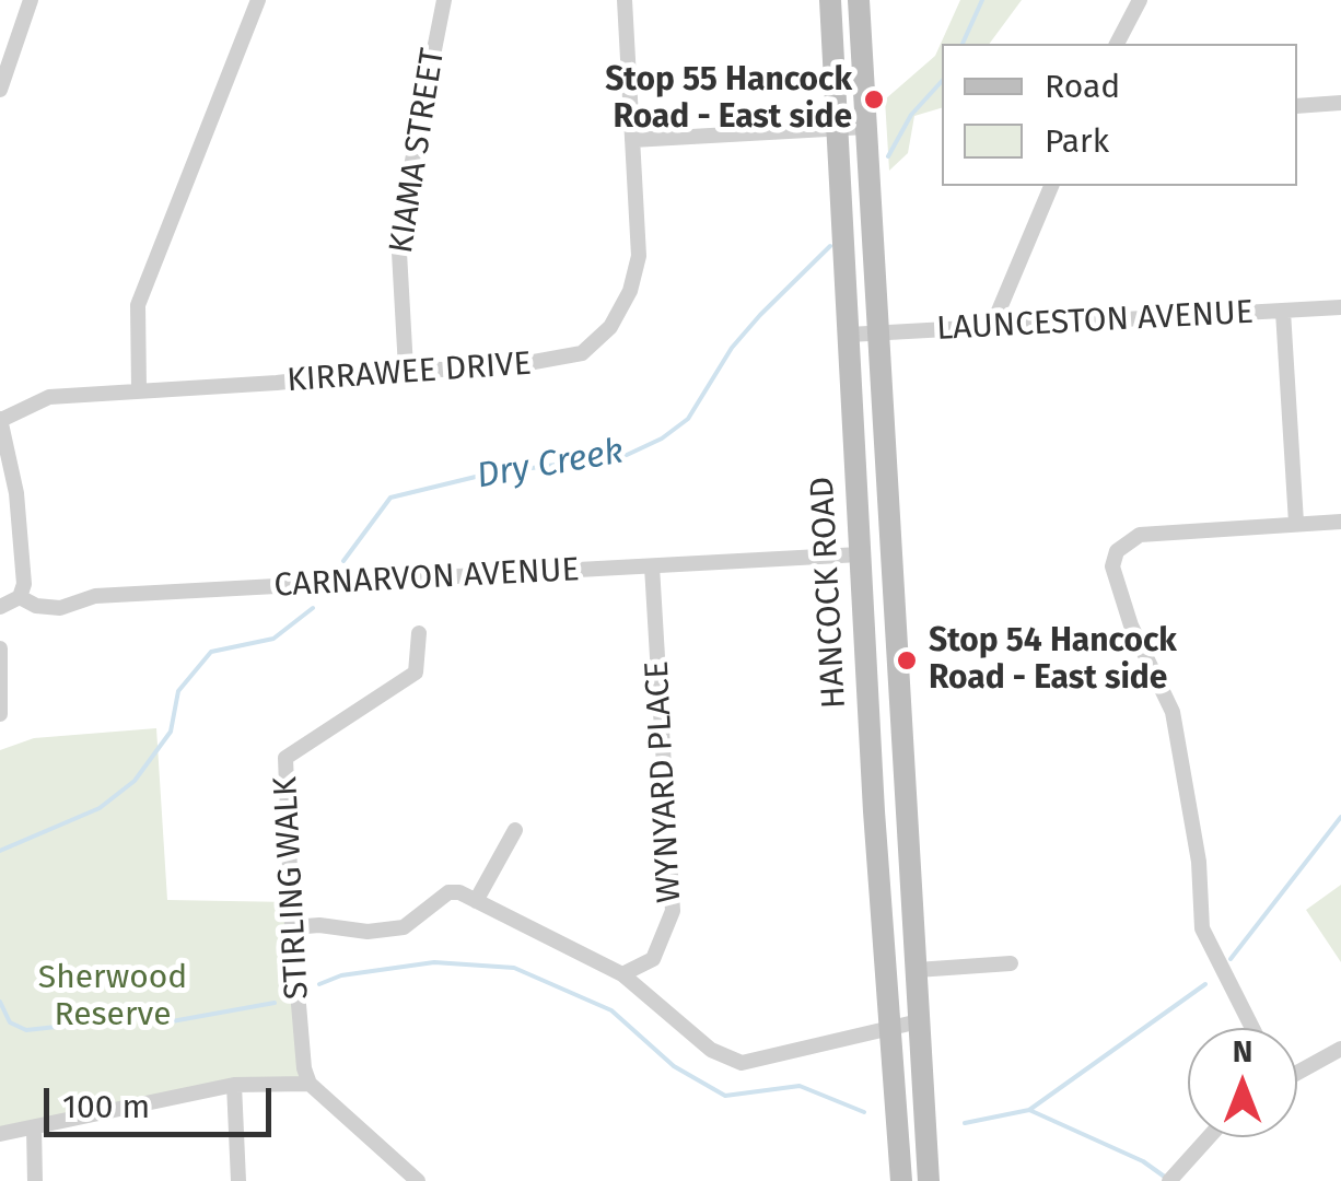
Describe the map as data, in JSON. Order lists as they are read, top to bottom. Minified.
{"streets":{"main road":["HANCOCK ROAD"],"street":["KIAMA STREET","LAUNCESTON AVENUE","KIRRAWEE DRIVE","CARNARVON AVENUE","WYNYARD PLACE","STIRLING WALK"]},"crossings":[["KIAMA STREET","KIRRAWEE DRIVE"],["LAUNCESTON AVENUE","HANCOCK ROAD"],["CARNARVON AVENUE","HANCOCK ROAD"],["CARNARVON AVENUE","WYNYARD PLACE"]],"water":["Dry Creek"],"parks":["Sherwood Reserve"],"places":["Stop 55 Hancock Road - East side","Stop 54 Hancock Road - East side"],"legend":["Road","Park"],"scale_bar":"100 m","north":"top"}
